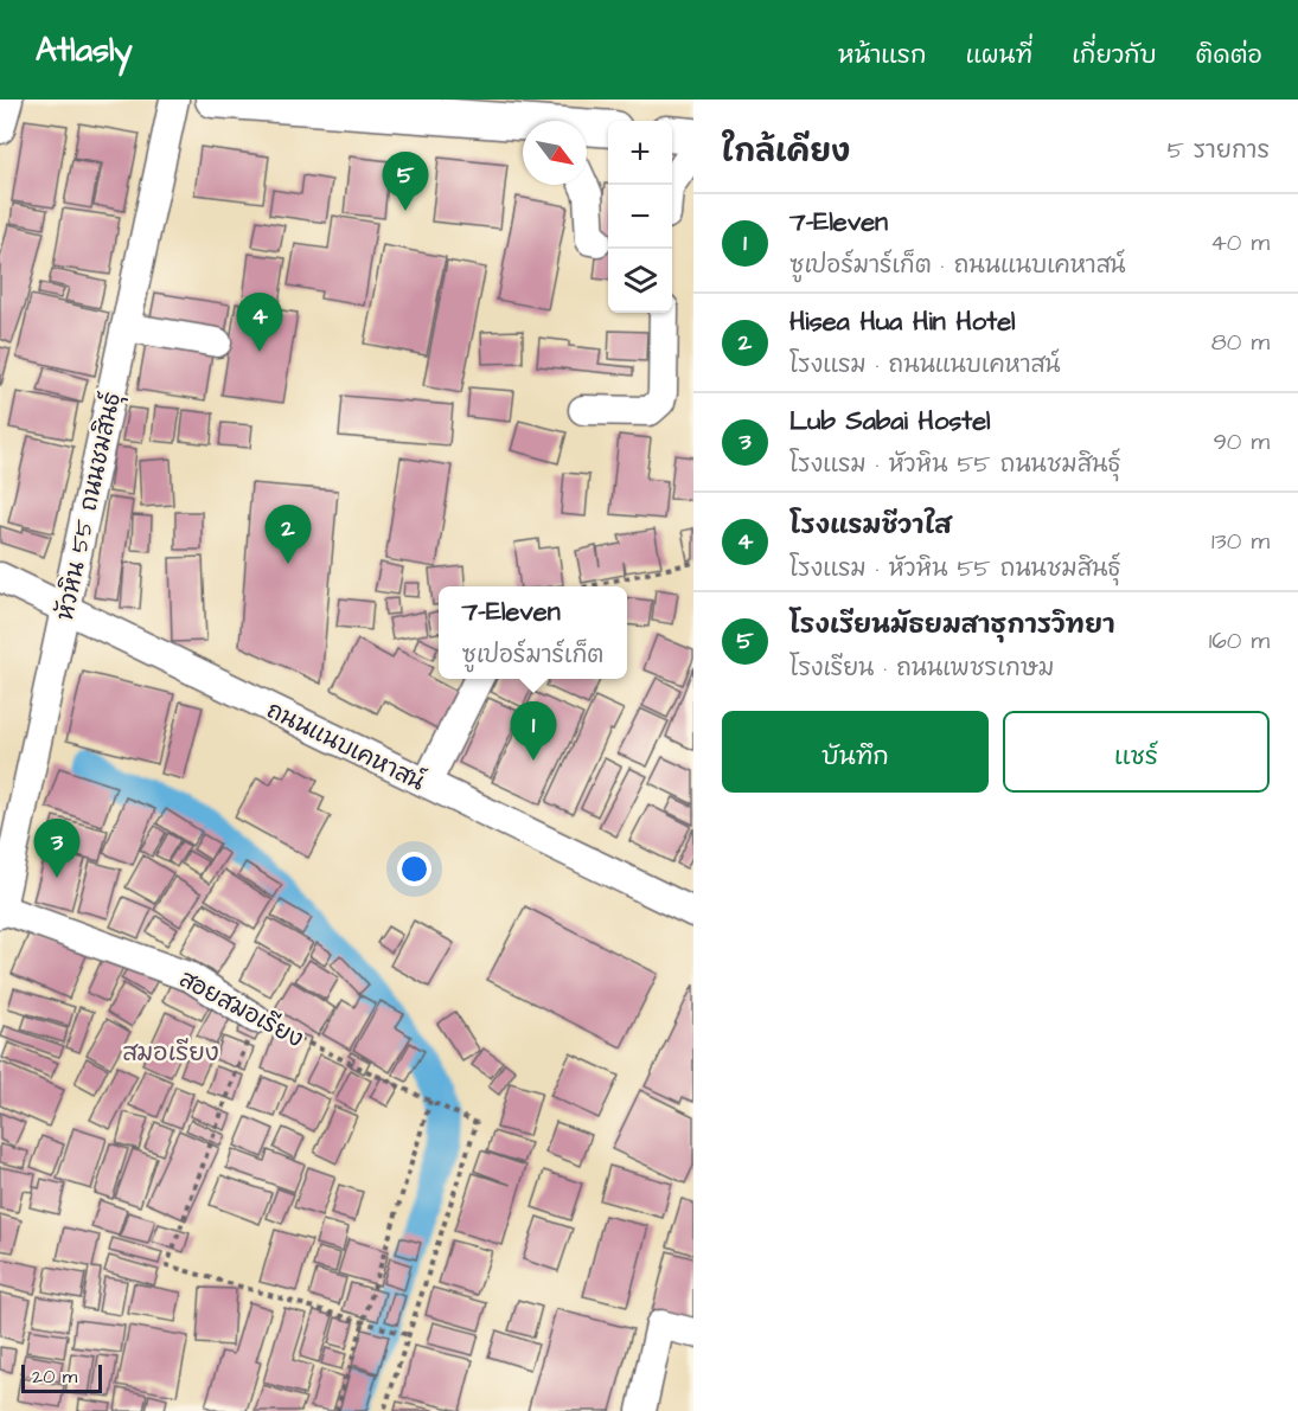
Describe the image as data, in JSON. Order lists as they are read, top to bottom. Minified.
{"streets":{"street":["หัวหิน 55 ถนนชมสินธุ์","ถนนแนบเคหาสน์","สอยสมอเรียง"]},"crossings":[["หัวหิน 55 ถนนชมสินธุ์","ถนนแนบเคหาสน์"],["หัวหิน 55 ถนนชมสินธุ์","สอยสมอเรียง"]],"districts":["สมอเรียง"],"scale_bar":"20 m","north":"bottom right","page":{"header":"Atlasly","nav":["หน้าแรก","แผนที่","เกี่ยวกับ","ติดต่อ"],"heading":["ใกล้เคียง","5 รายการ"],"map_buttons":["+","−"],"pins":["5","4","2","1","3"],"list":[{"mark":"1","name":"7-Eleven","note":"ซูเปอร์มาร์เก็ต · ถนนแนบเคหาสน์","value":"40 m"},{"mark":"2","name":"Hisea Hua Hin Hotel","note":"โรงแรม · ถนนแนบเคหาสน์","value":"80 m"},{"mark":"3","name":"Lub Sabai Hostel","note":"โรงแรม · หัวหิน 55 ถนนชมสินธุ์","value":"90 m"},{"mark":"4","name":"โรงแรมชีวาใส","note":"โรงแรม · หัวหิน 55 ถนนชมสินธุ์","value":"130 m"},{"mark":"5","name":"โรงเรียนมัธยมสาธุการวิทยา","note":"โรงเรียน · ถนนเพชรเกษม","value":"160 m"}],"popup":["7-Eleven","ซูเปอร์มาร์เก็ต"],"buttons":["บันทึก","แชร์"],"scale":"20 m"}}
